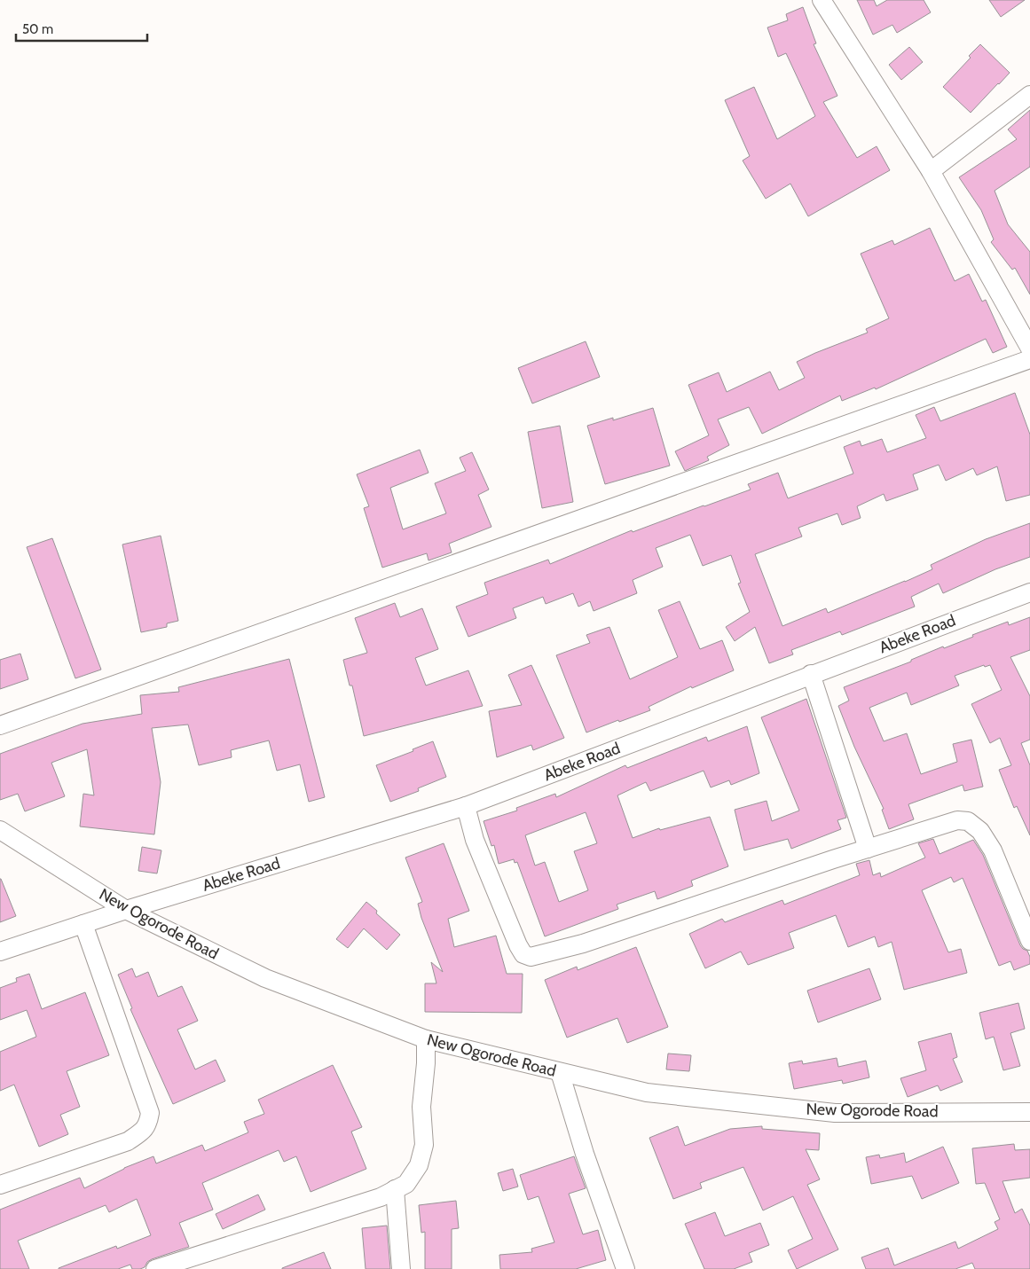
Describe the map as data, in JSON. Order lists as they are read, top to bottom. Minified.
{"streets":{"street":["Abeke Road","New Ogorode Road"]},"crossings":[["Abeke Road","New Ogorode Road"]],"scale_bar":"50 m"}
